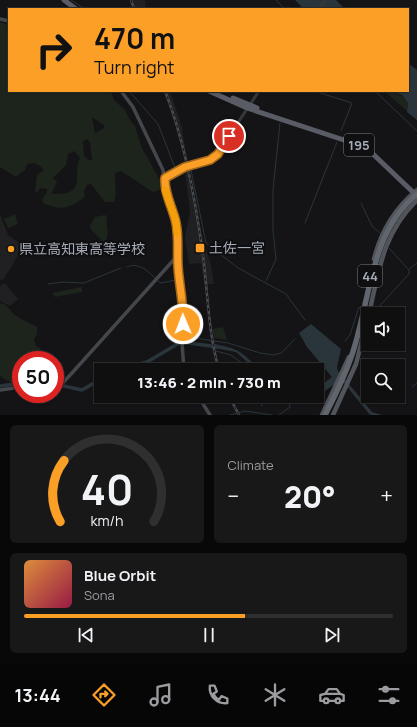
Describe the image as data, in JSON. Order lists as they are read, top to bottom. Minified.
{"streets":{"highway":["195"],"main road":["44"]},"crossings":[["195","44"]],"places":{"transit":["土佐一宮"],"other":["県立高知東高等学校"]},"page":{"turn":["470 m","Turn right"],"limit":"50","trip":"13:46 · 2 min · 730 m","tile":"Climate","heat":["−","20°","+"],"song":["Blue Orbit","Sona"],"tabs":"13:44","gauge":["40","km/h"]}}
